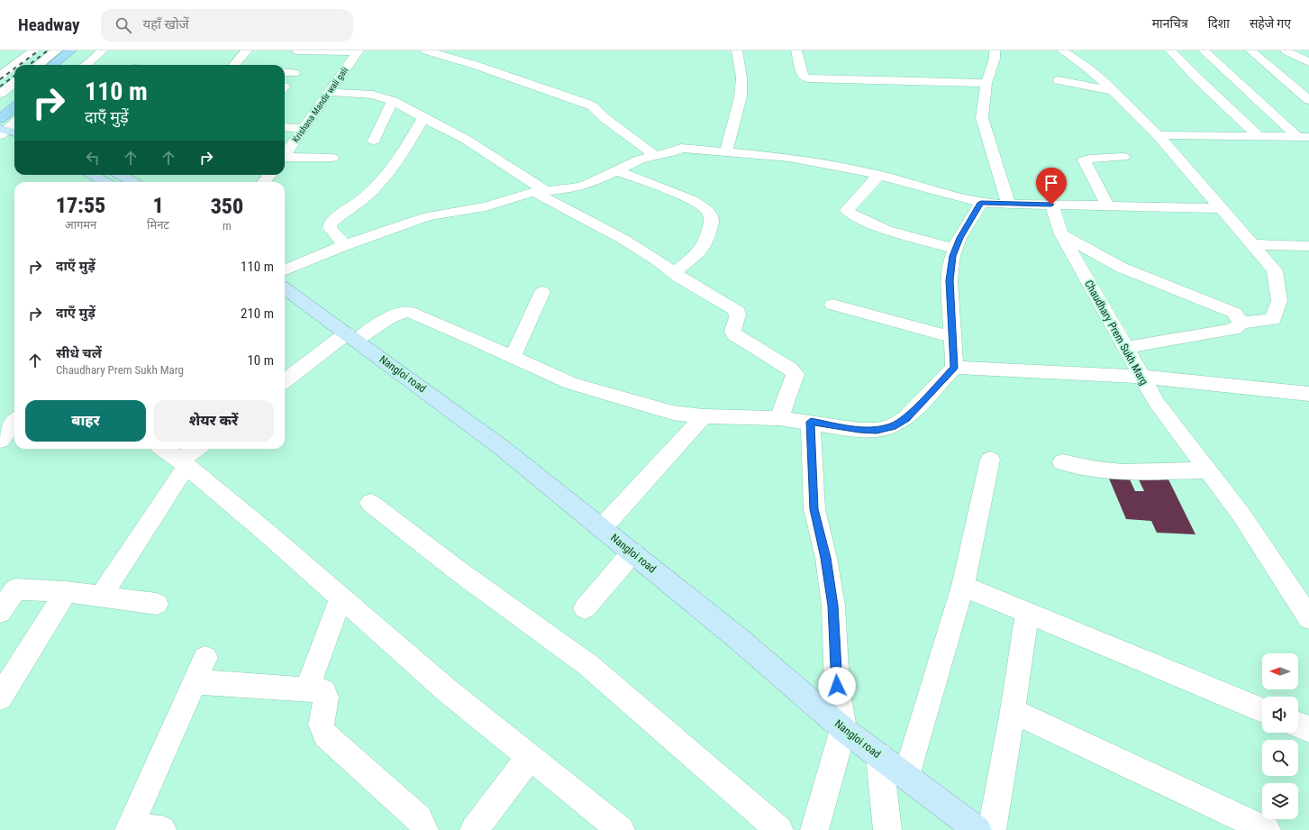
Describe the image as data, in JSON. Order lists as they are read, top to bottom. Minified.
{"streets":{"main road":["Nangloi road"],"street":["Krishana Mandir wali gali","Chaudhary Prem Sukh Marg"]},"north":"left","page":{"header":"Headway","search":"यहाँ खोजें","nav":["मानचित्र","दिशा","सहेजे गए"],"turn":["110 m","दाएँ मुड़ें"],"eta":["17:55","आगमन","1","मिनट","350","m"],"list":[{"name":"दाएँ मुड़ें","value":"110 m"},{"name":"दाएँ मुड़ें","value":"210 m"},{"name":"सीधे चलें","note":"Chaudhary Prem Sukh Marg","value":"10 m"}],"buttons":["बाहर","शेयर करें"]}}
